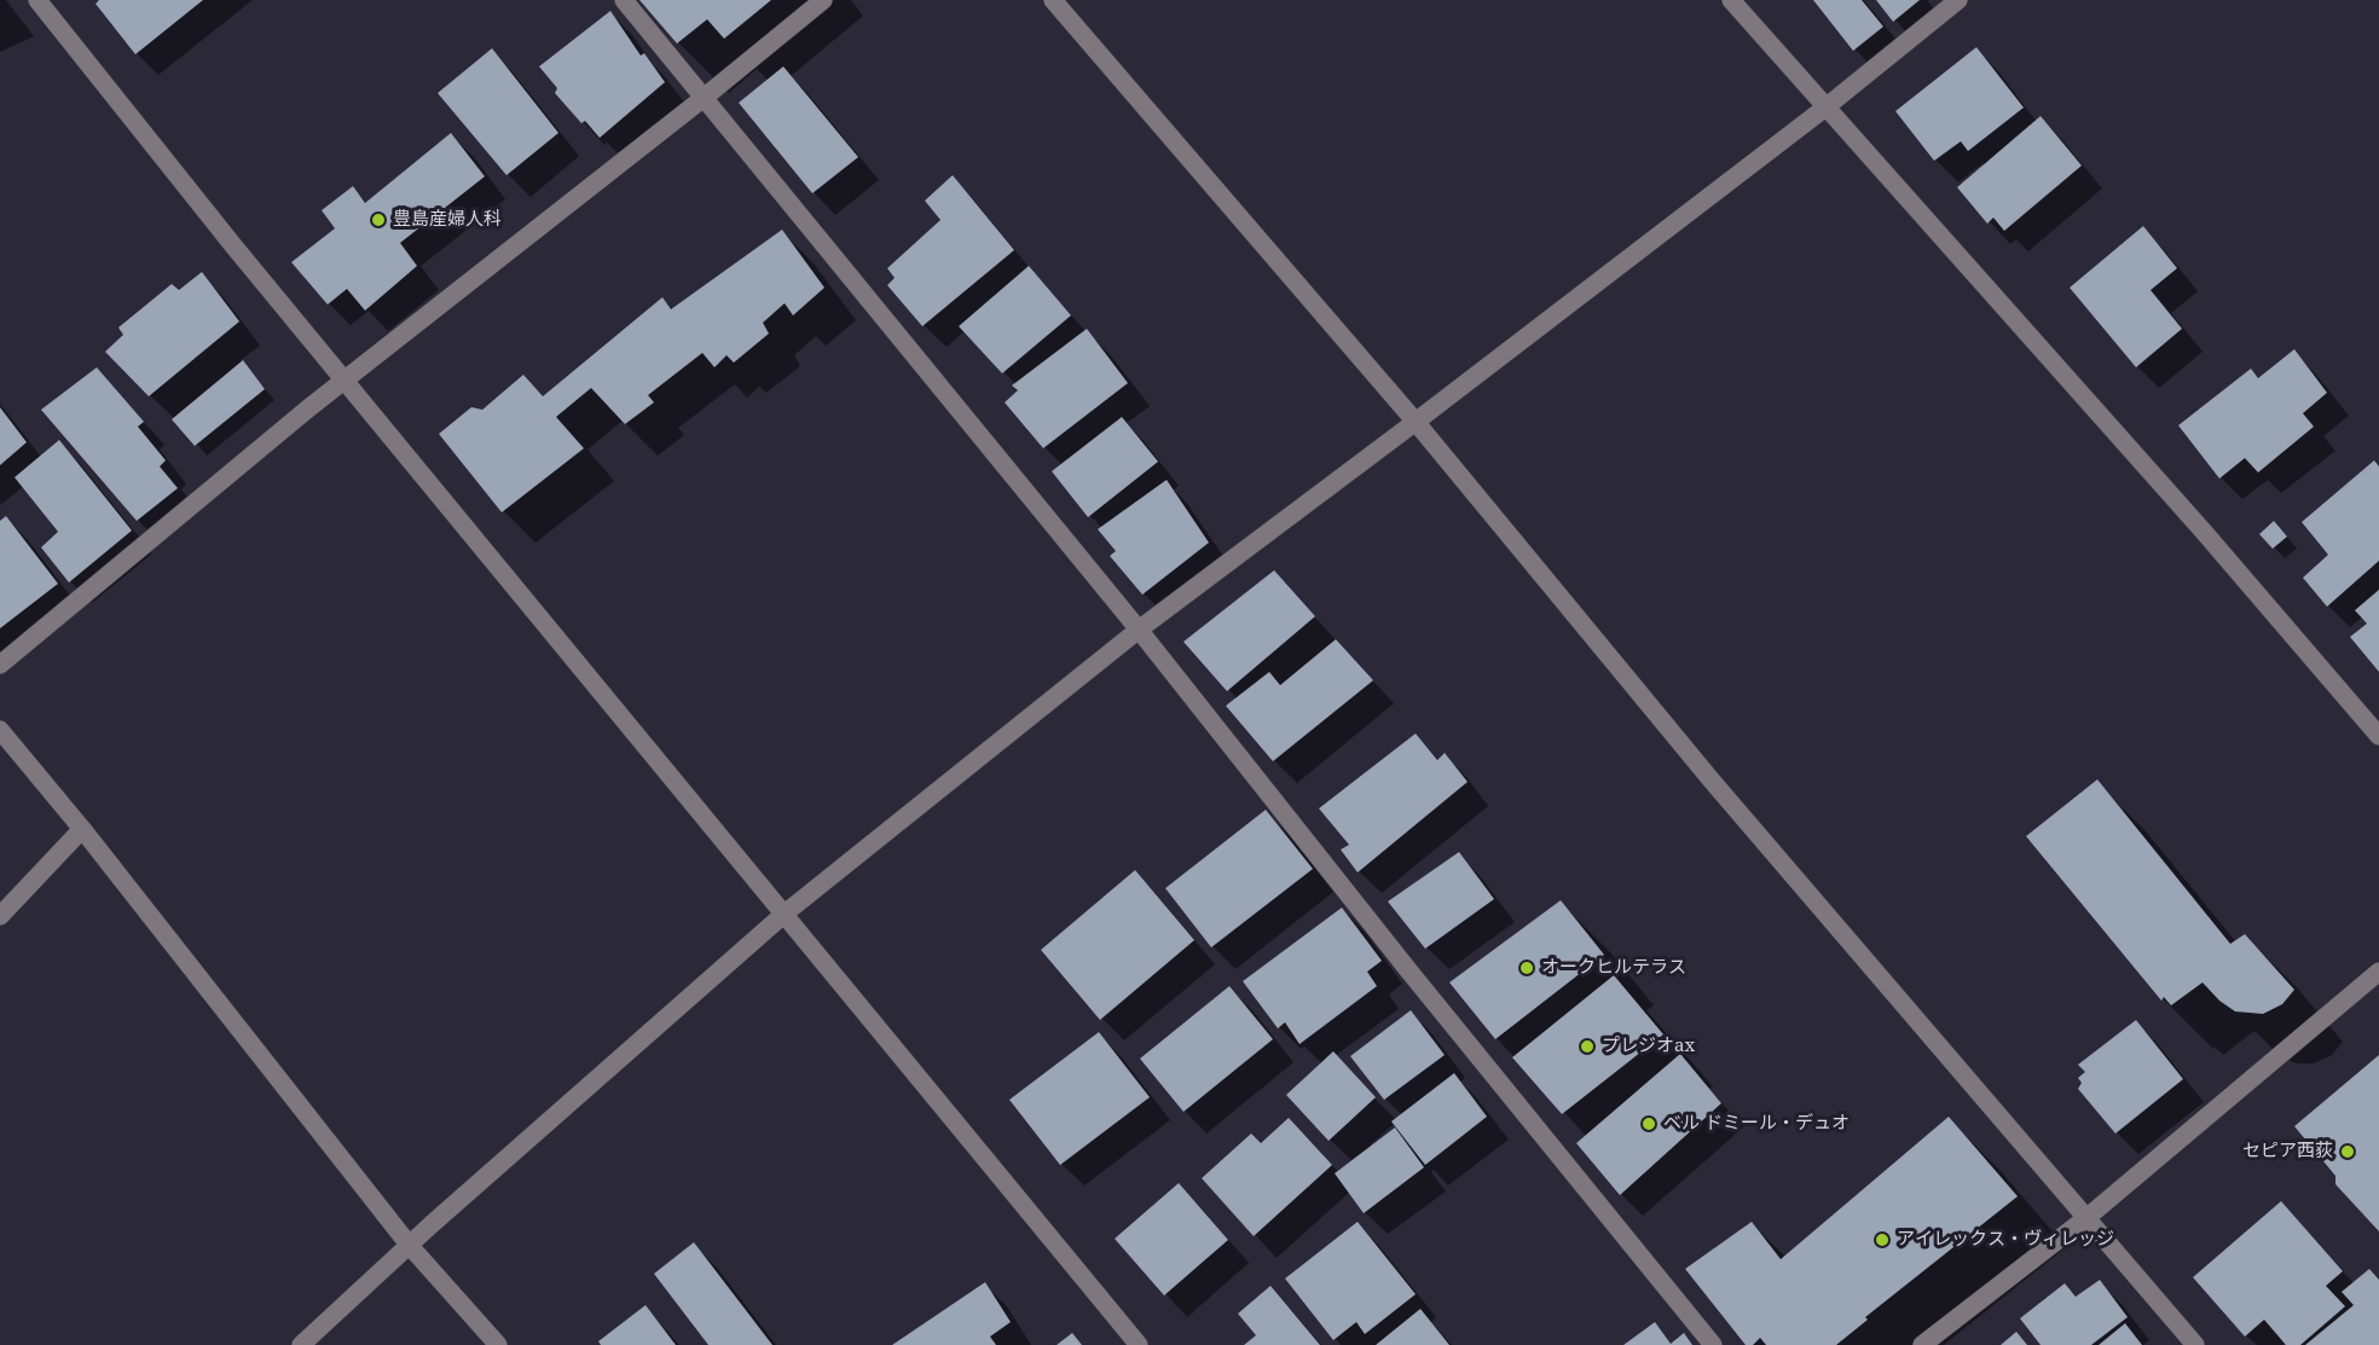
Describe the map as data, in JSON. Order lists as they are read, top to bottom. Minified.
{"places":["豊島産婦人科","オークヒルテラス","プレジオax","ベル ドミール・デュオ","セピア西荻","アイレックス・ヴィレッジ"]}
